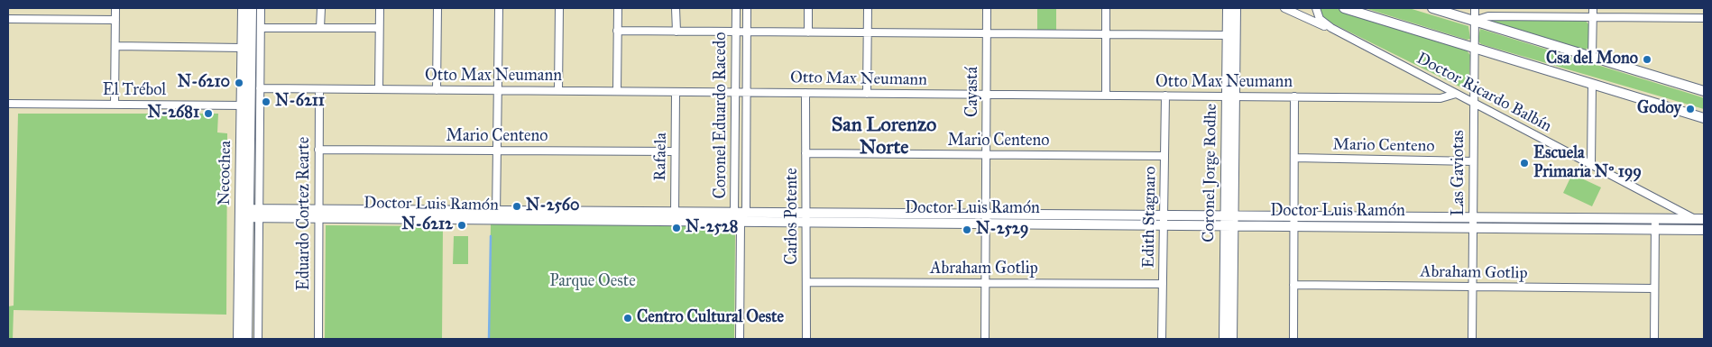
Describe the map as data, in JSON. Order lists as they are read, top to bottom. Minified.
{"streets":{"main road":["Necochea","Coronel Jorge Rodhe","Doctor Luis Ramón"],"street":["Otto Max Neumann","El Trébol","Cayastá","Doctor Ricardo Balbín","Coronel Eduardo Racedo","Mario Centeno","Rafaela","Las Gaviotas","Eduardo Cortez Rearte","Carlos Potente","Edith Stagnaro","Abraham Gotlip"]},"crossings":[["Otto Max Neumann","Cayastá"],["Otto Max Neumann","Doctor Ricardo Balbín"],["Otto Max Neumann","Coronel Eduardo Racedo"],["Otto Max Neumann","Rafaela"],["Otto Max Neumann","Coronel Jorge Rodhe"],["Otto Max Neumann","Eduardo Cortez Rearte"],["Otto Max Neumann","Carlos Potente"],["Otto Max Neumann","Edith Stagnaro"],["El Trébol","Necochea"],["Cayastá","Mario Centeno"],["Cayastá","Doctor Luis Ramón"],["Cayastá","Abraham Gotlip"],["Doctor Ricardo Balbín","Las Gaviotas"],["Doctor Ricardo Balbín","Doctor Luis Ramón"],["Coronel Eduardo Racedo","Doctor Luis Ramón"],["Mario Centeno","Rafaela"],["Mario Centeno","Las Gaviotas"],["Mario Centeno","Eduardo Cortez Rearte"],["Mario Centeno","Carlos Potente"],["Mario Centeno","Edith Stagnaro"],["Rafaela","Doctor Luis Ramón"],["Necochea","Doctor Luis Ramón"],["Coronel Jorge Rodhe","Doctor Luis Ramón"],["Las Gaviotas","Doctor Luis Ramón"],["Las Gaviotas","Abraham Gotlip"],["Doctor Luis Ramón","Eduardo Cortez Rearte"],["Doctor Luis Ramón","Carlos Potente"],["Doctor Luis Ramón","Edith Stagnaro"],["Carlos Potente","Abraham Gotlip"],["Edith Stagnaro","Abraham Gotlip"]],"districts":["San Lorenzo Norte"],"parks":["Parque Oeste"],"places":["Csa del Mono","N-6210","N-6211","Godoy","N-2681","Escuela Primaria Nº 199","N-2560","N-6212","N-2528","N-2529","Centro Cultural Oeste"]}
